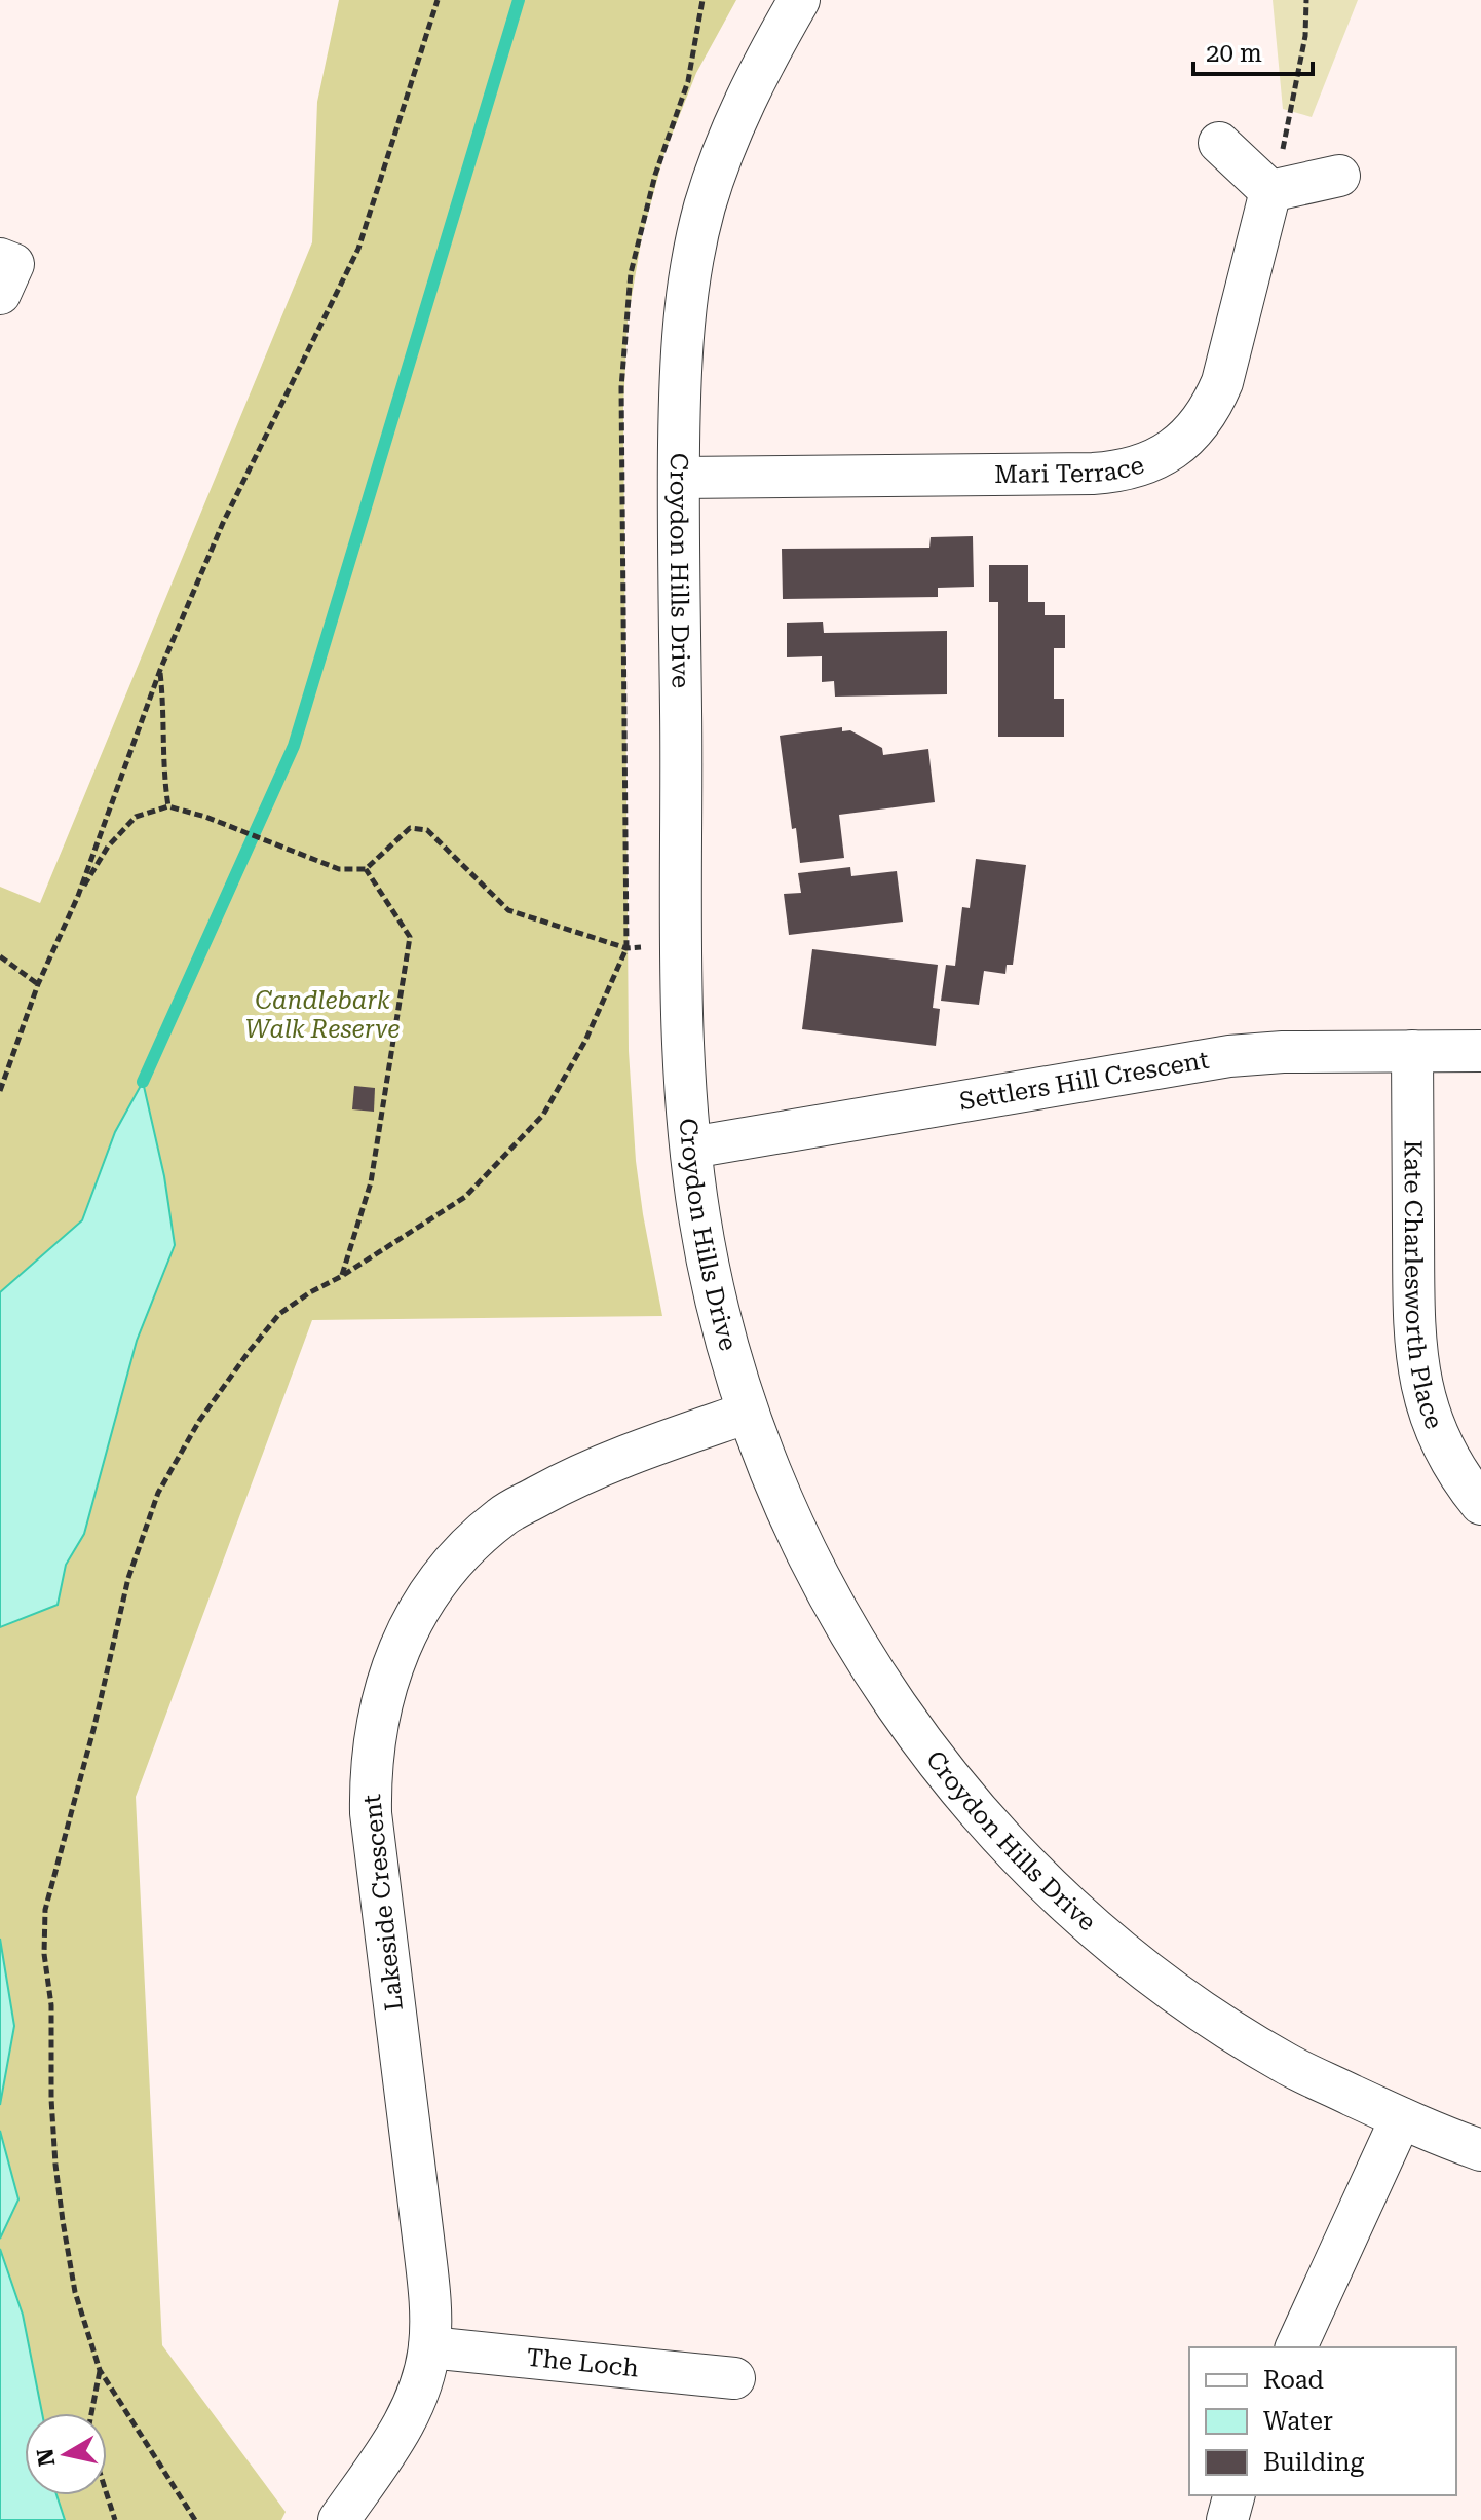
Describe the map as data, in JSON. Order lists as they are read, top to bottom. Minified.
{"streets":{"street":["Mari Terrace","Croydon Hills Drive","Settlers Hill Crescent","Kate Charlesworth Place","Lakeside Crescent","The Loch"]},"crossings":[["Mari Terrace","Croydon Hills Drive"],["Croydon Hills Drive","Settlers Hill Crescent"],["Croydon Hills Drive","Lakeside Crescent"],["Settlers Hill Crescent","Kate Charlesworth Place"],["Lakeside Crescent","The Loch"]],"parks":["Candlebark Walk Reserve"],"legend":["Road","Water","Building"],"scale_bar":"20 m","north":"left"}
